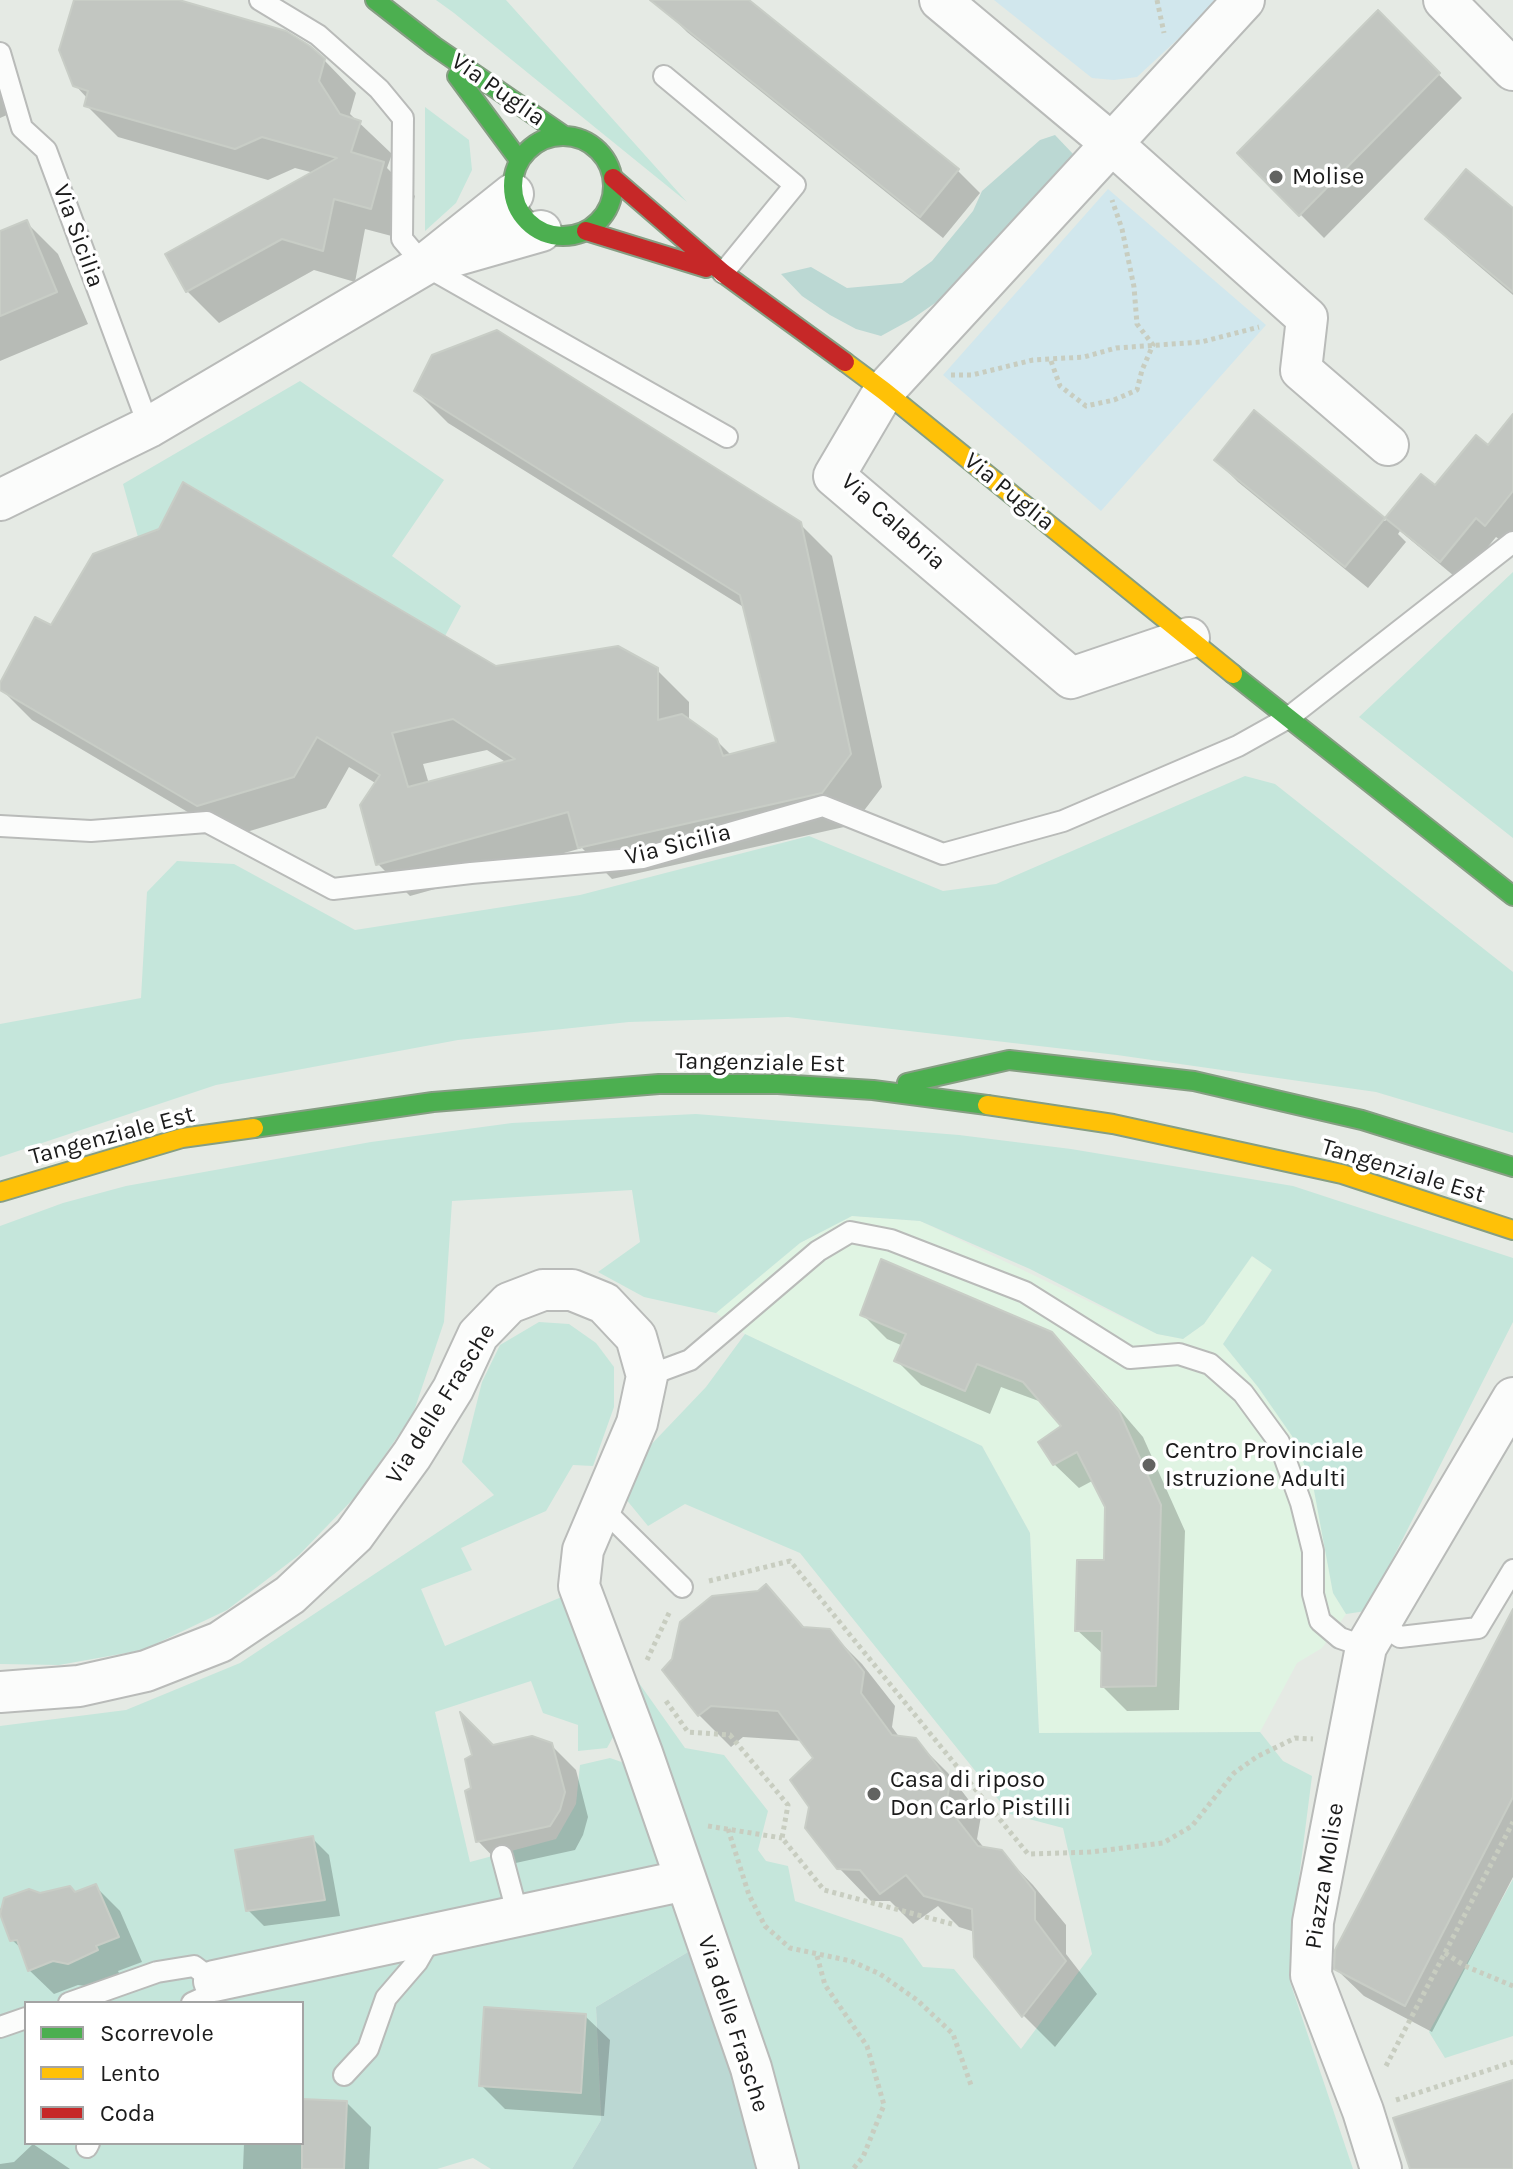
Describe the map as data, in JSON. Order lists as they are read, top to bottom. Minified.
{"streets":{"main road":["Via Puglia","Tangenziale Est"],"street":["Via Calabria","Via delle Frasche","Piazza Molise"],"lane":["Via Sicilia"]},"crossings":[["Via Puglia","Via Sicilia"],["Via Puglia","Via Calabria"]],"places":["Molise","Centro Provinciale Istruzione Adulti","Casa di riposo Don Carlo Pistilli"],"legend":["Scorrevole","Lento","Coda"]}
